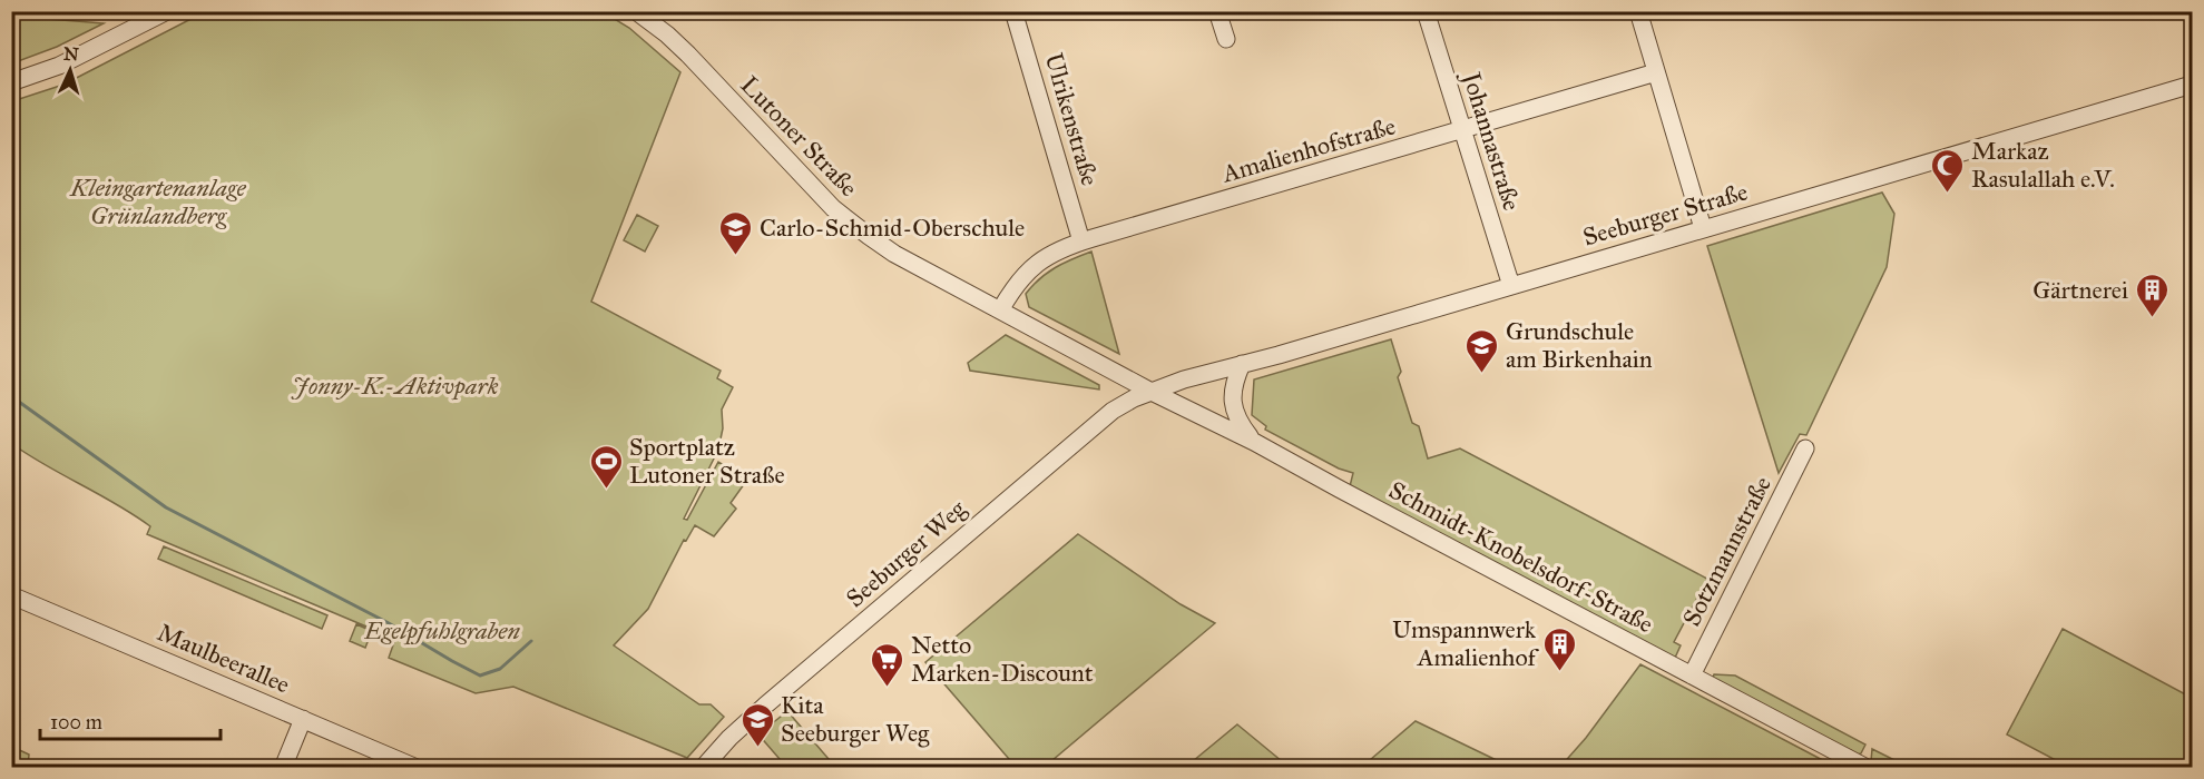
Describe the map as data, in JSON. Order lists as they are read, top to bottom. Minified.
{"streets":{"street":["Ulrikenstraße","Lutoner Straße","Johannastraße","Amalienhofstraße","Seeburger Straße","Sotzmannstraße","Seeburger Weg","Schmidt-Knobelsdorf-Straße","Maulbeerallee"]},"crossings":[["Ulrikenstraße","Amalienhofstraße"],["Lutoner Straße","Amalienhofstraße"],["Lutoner Straße","Seeburger Straße"],["Lutoner Straße","Seeburger Weg"],["Lutoner Straße","Schmidt-Knobelsdorf-Straße"],["Johannastraße","Amalienhofstraße"],["Johannastraße","Seeburger Straße"],["Seeburger Straße","Seeburger Weg"],["Seeburger Straße","Schmidt-Knobelsdorf-Straße"],["Sotzmannstraße","Schmidt-Knobelsdorf-Straße"],["Seeburger Weg","Schmidt-Knobelsdorf-Straße"]],"parks":["Kleingartenanlage Grünlandberg","Jonny-K.-Aktivpark","Egelpfuhlgraben"],"places":{"mosque":["Markaz Rasulallah e.V."],"school or university":["Carlo-Schmid-Oberschule","Grundschule am Birkenhain","Kita Seeburger Weg"],"building":["Gärtnerei","Umspannwerk Amalienhof"],"sports":["Sportplatz Lutoner Straße"],"supermarket":["Netto Marken-Discount"]},"scale_bar":"100 m","north":"top"}
